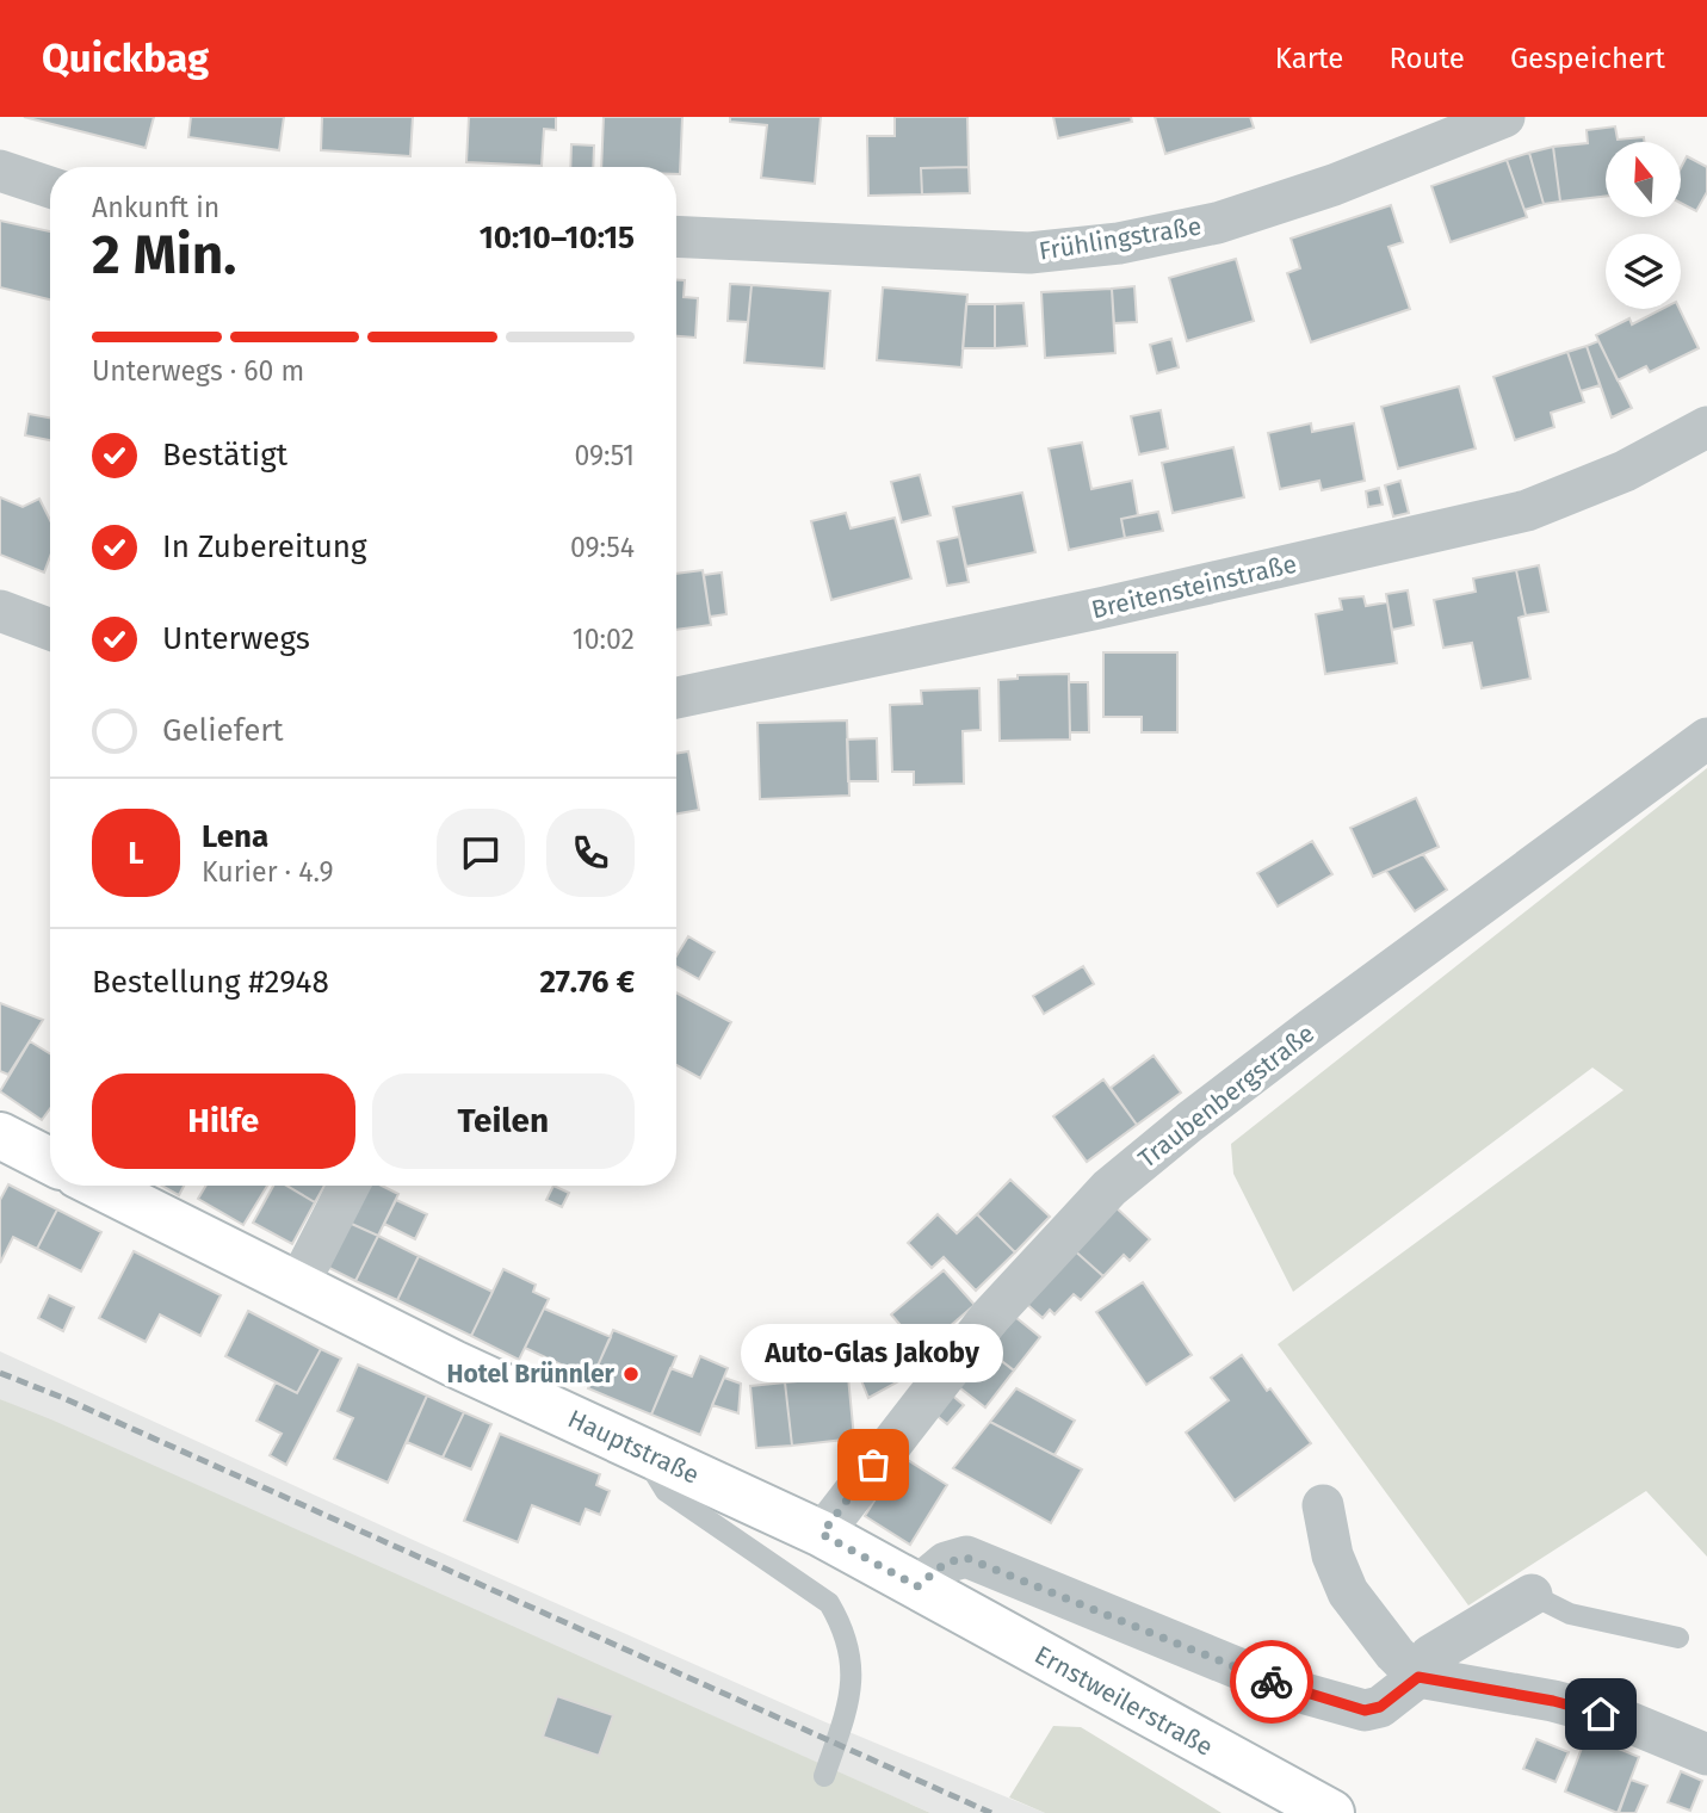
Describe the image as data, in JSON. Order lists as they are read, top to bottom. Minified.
{"streets":{"main road":["Hauptstraße","Ernstweilerstraße"],"street":["Frühlingstraße","Breitensteinstraße","Traubenbergstraße"]},"crossings":[["Traubenbergstraße","Hauptstraße"],["Hauptstraße","Ernstweilerstraße"]],"places":["Hotel Brünnler","Auto-Glas Jakoby"],"north":"top","page":{"header":"Quickbag","nav":["Karte","Route","Gespeichert"],"heading":["2 Min.","Ankunft in","10:10–10:15"],"panel":["Lena","Kurier · 4.9","Bestellung #2948","27.76 €"],"bar":"Unterwegs · 60 m","list":[["Bestätigt","09:51"],["In Zubereitung","09:54"],["Unterwegs","10:02"],"Geliefert"],"round":"L","buttons":["Hilfe","Teilen"],"bubble":"Auto-Glas Jakoby"}}
